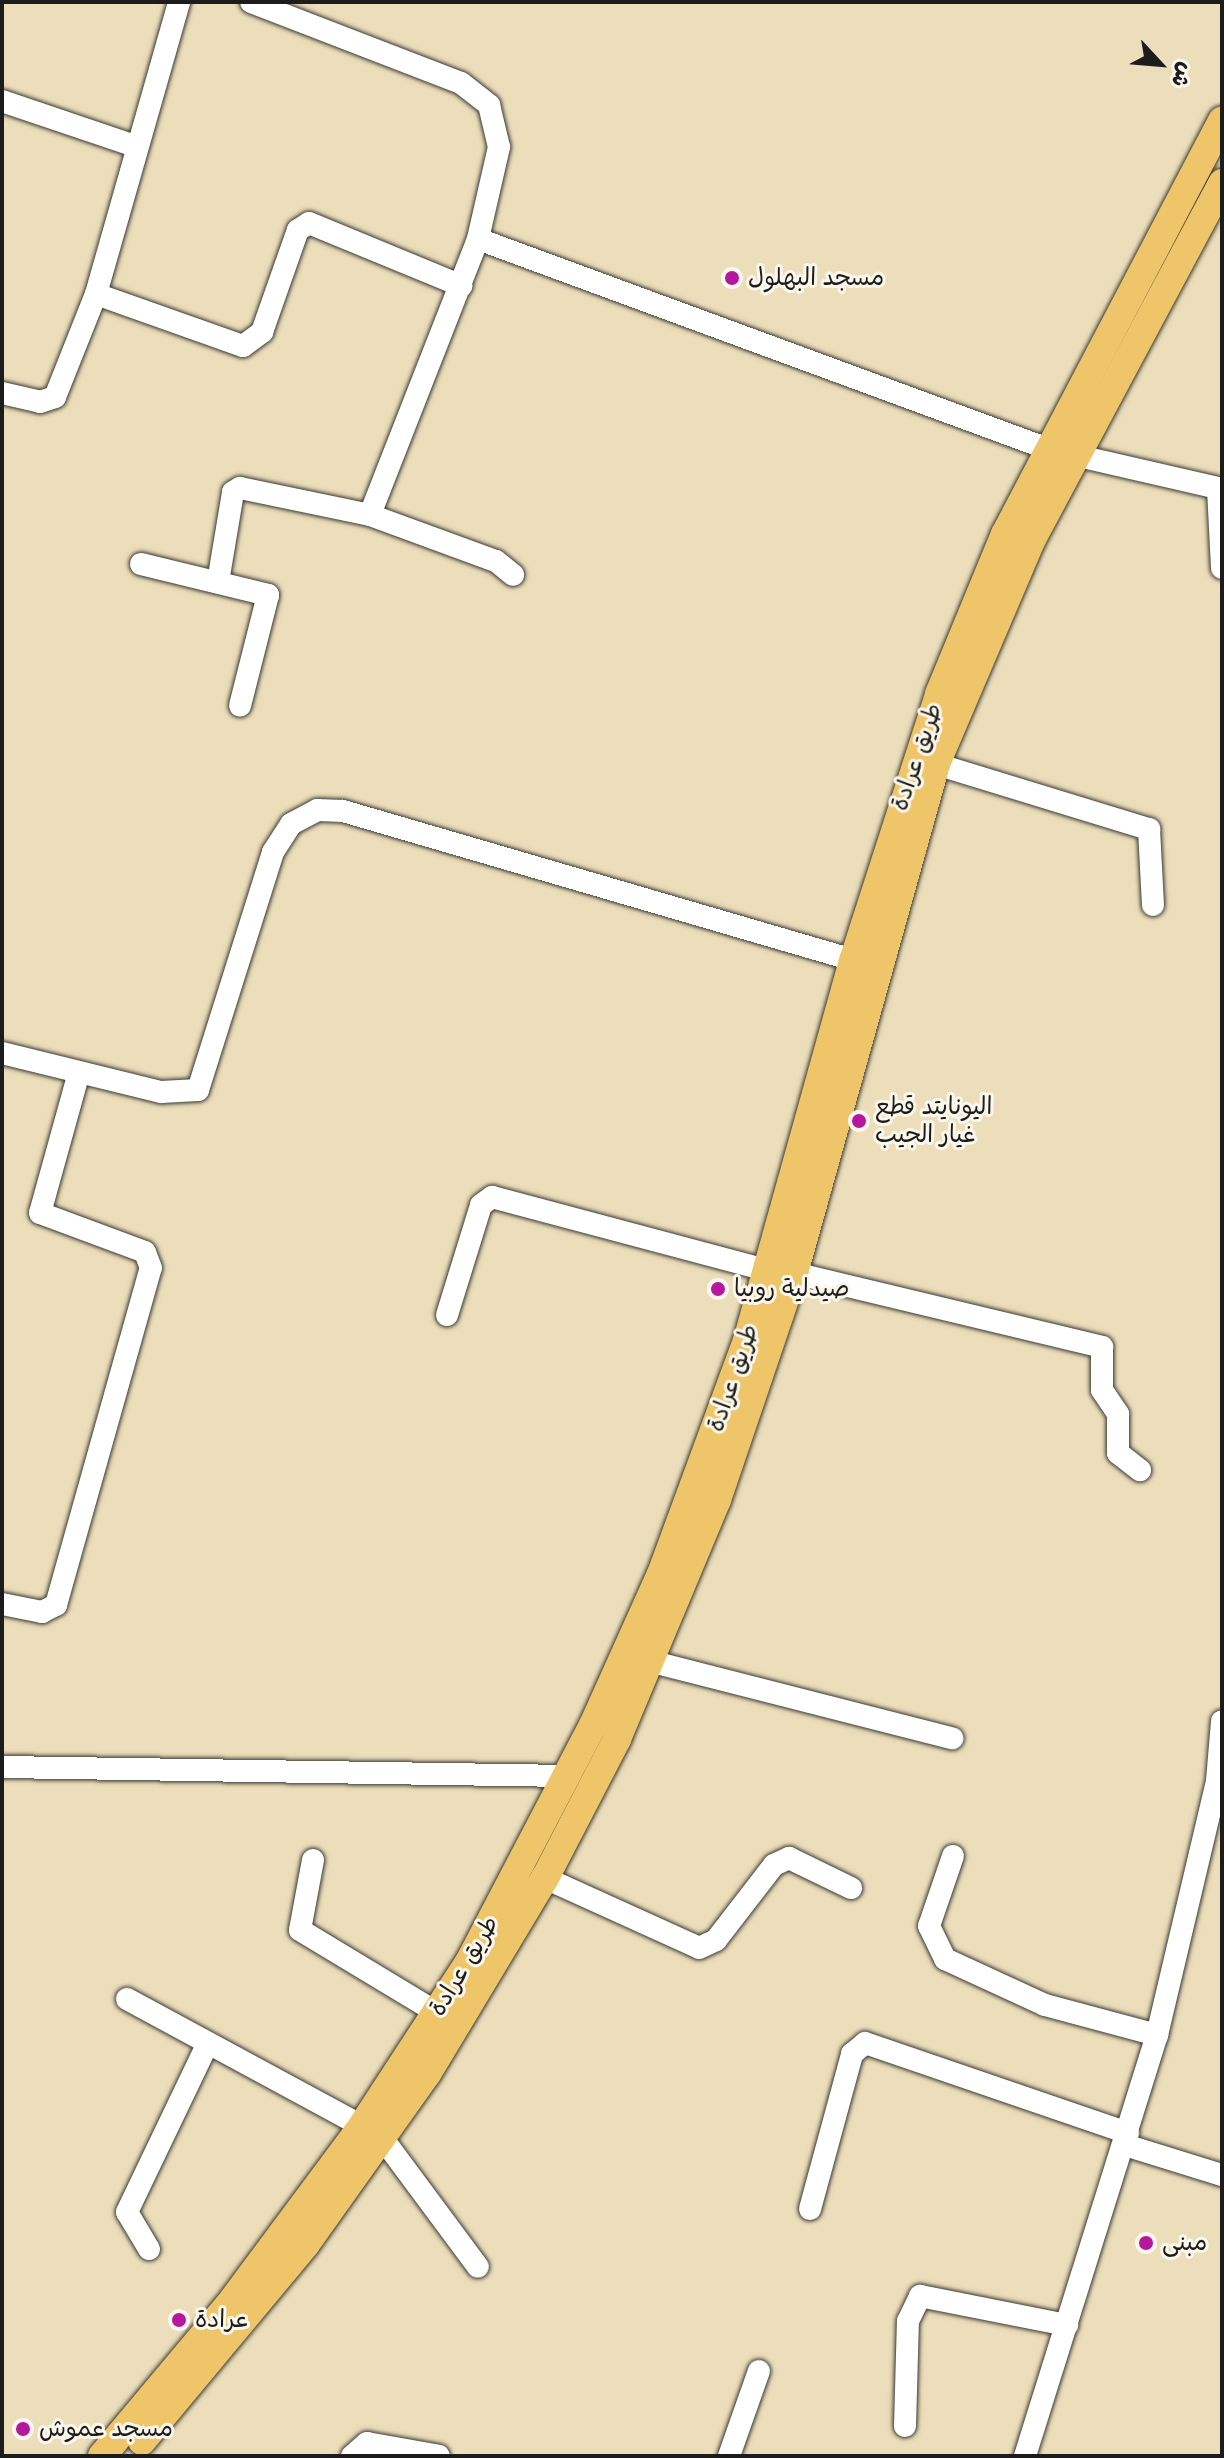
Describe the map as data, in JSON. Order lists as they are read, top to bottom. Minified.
{"streets":{"main road":["طريق عرادة"]},"places":["مسجد البهلول","اليونايتد قطع غيار الجيب","صيدلية روبيا","مبنى","عرادة","مسجد عموش"],"north":"bottom right"}
